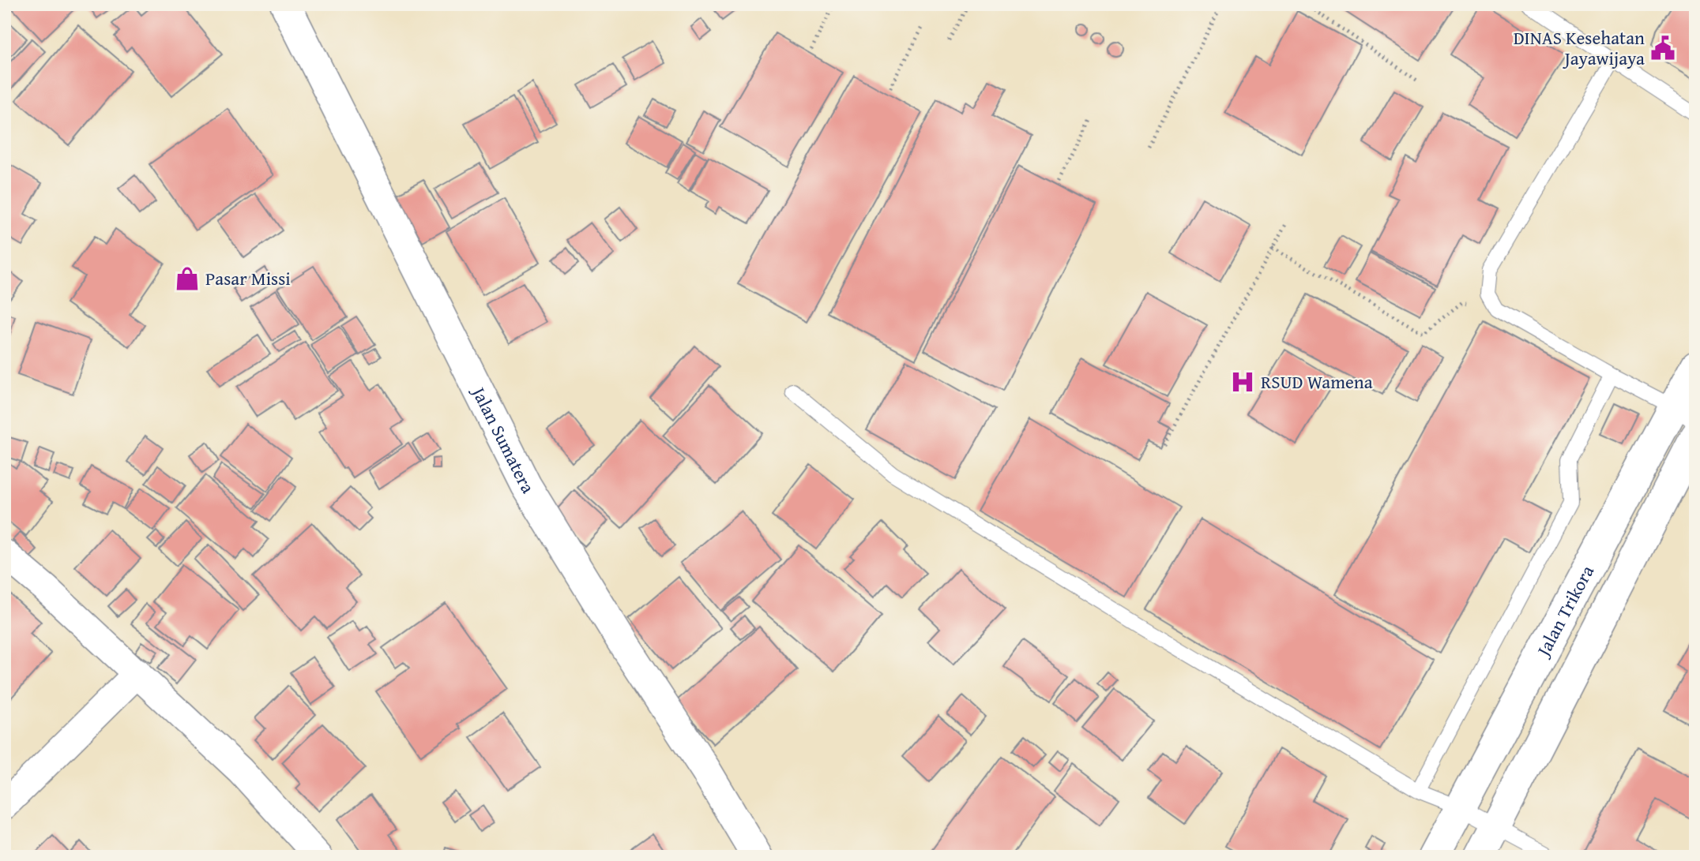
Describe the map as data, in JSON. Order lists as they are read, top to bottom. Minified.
{"streets":{"main road":["Jalan Sumatera","Jalan Trikora"]},"places":{"public building":["DINAS Kesehatan Jayawijaya"],"shop":["Pasar Missi"],"hospital":["RSUD Wamena"]}}
